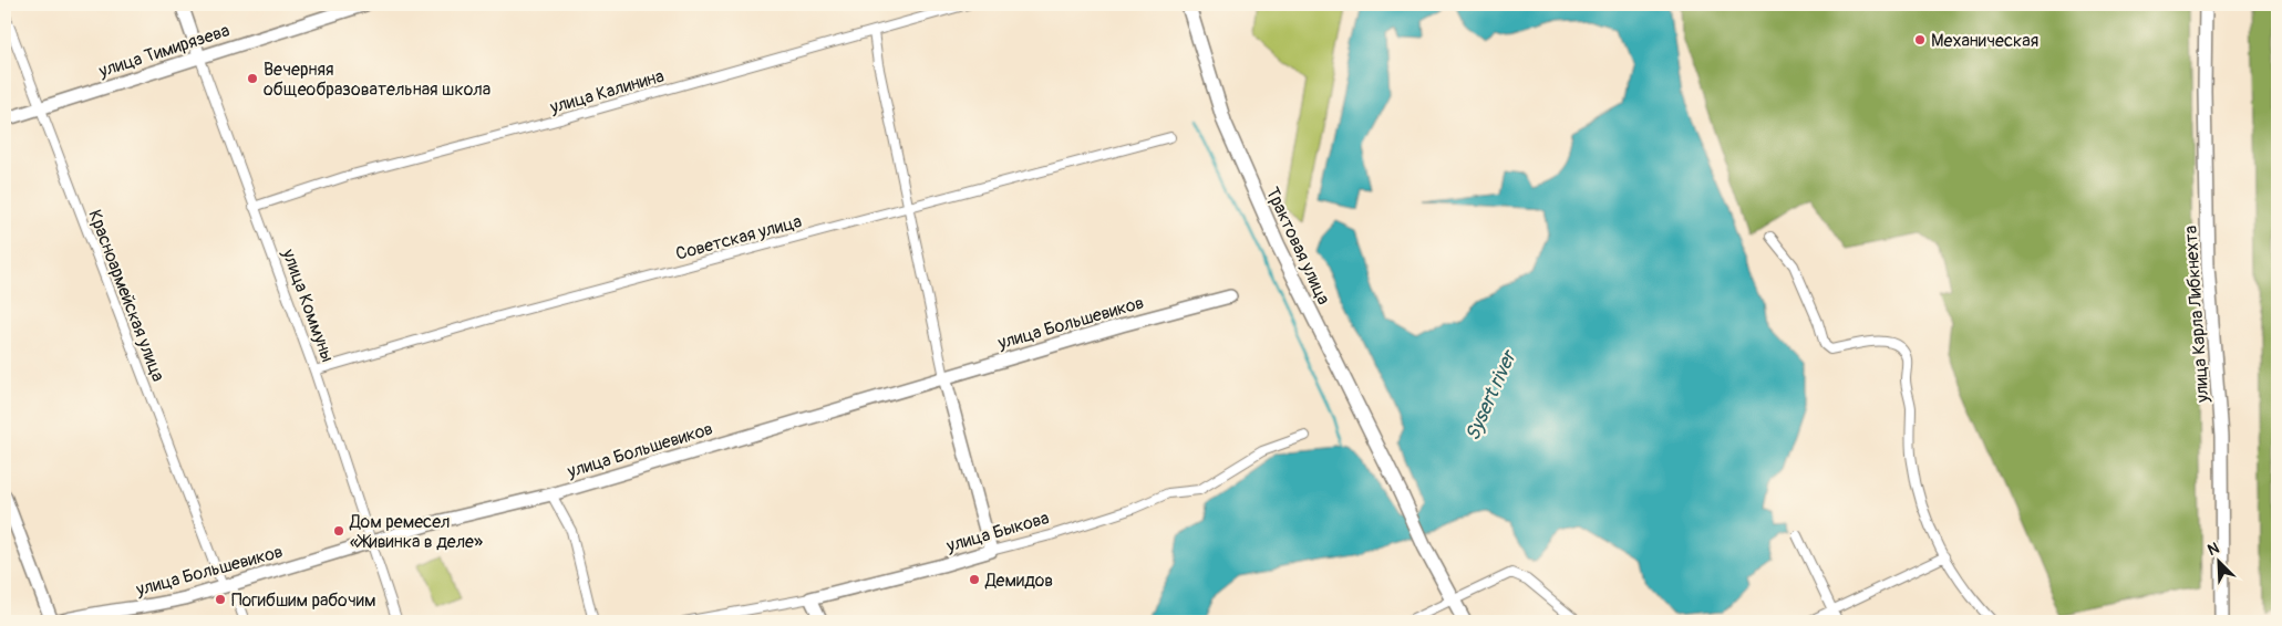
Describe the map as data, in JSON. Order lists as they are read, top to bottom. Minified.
{"streets":{"main road":["Трактовая улица"],"street":["улица Тимирязева","улица Калинина","Советская улица","Красноармейская улица","улица Коммуны","улица Карла Либкнехта","улица Большевиков","улица Быкова"]},"crossings":[["улица Тимирязева","Красноармейская улица"],["улица Тимирязева","улица Коммуны"],["улица Калинина","улица Коммуны"],["Советская улица","улица Коммуны"],["Красноармейская улица","улица Большевиков"],["улица Коммуны","улица Большевиков"]],"water":["Sysert river"],"places":["Механическая","Вечерняя общеобразовательная школа","Дом ремесел «Живинка в деле»","Демидов","Погибшим рабочим"],"north":"top left"}
